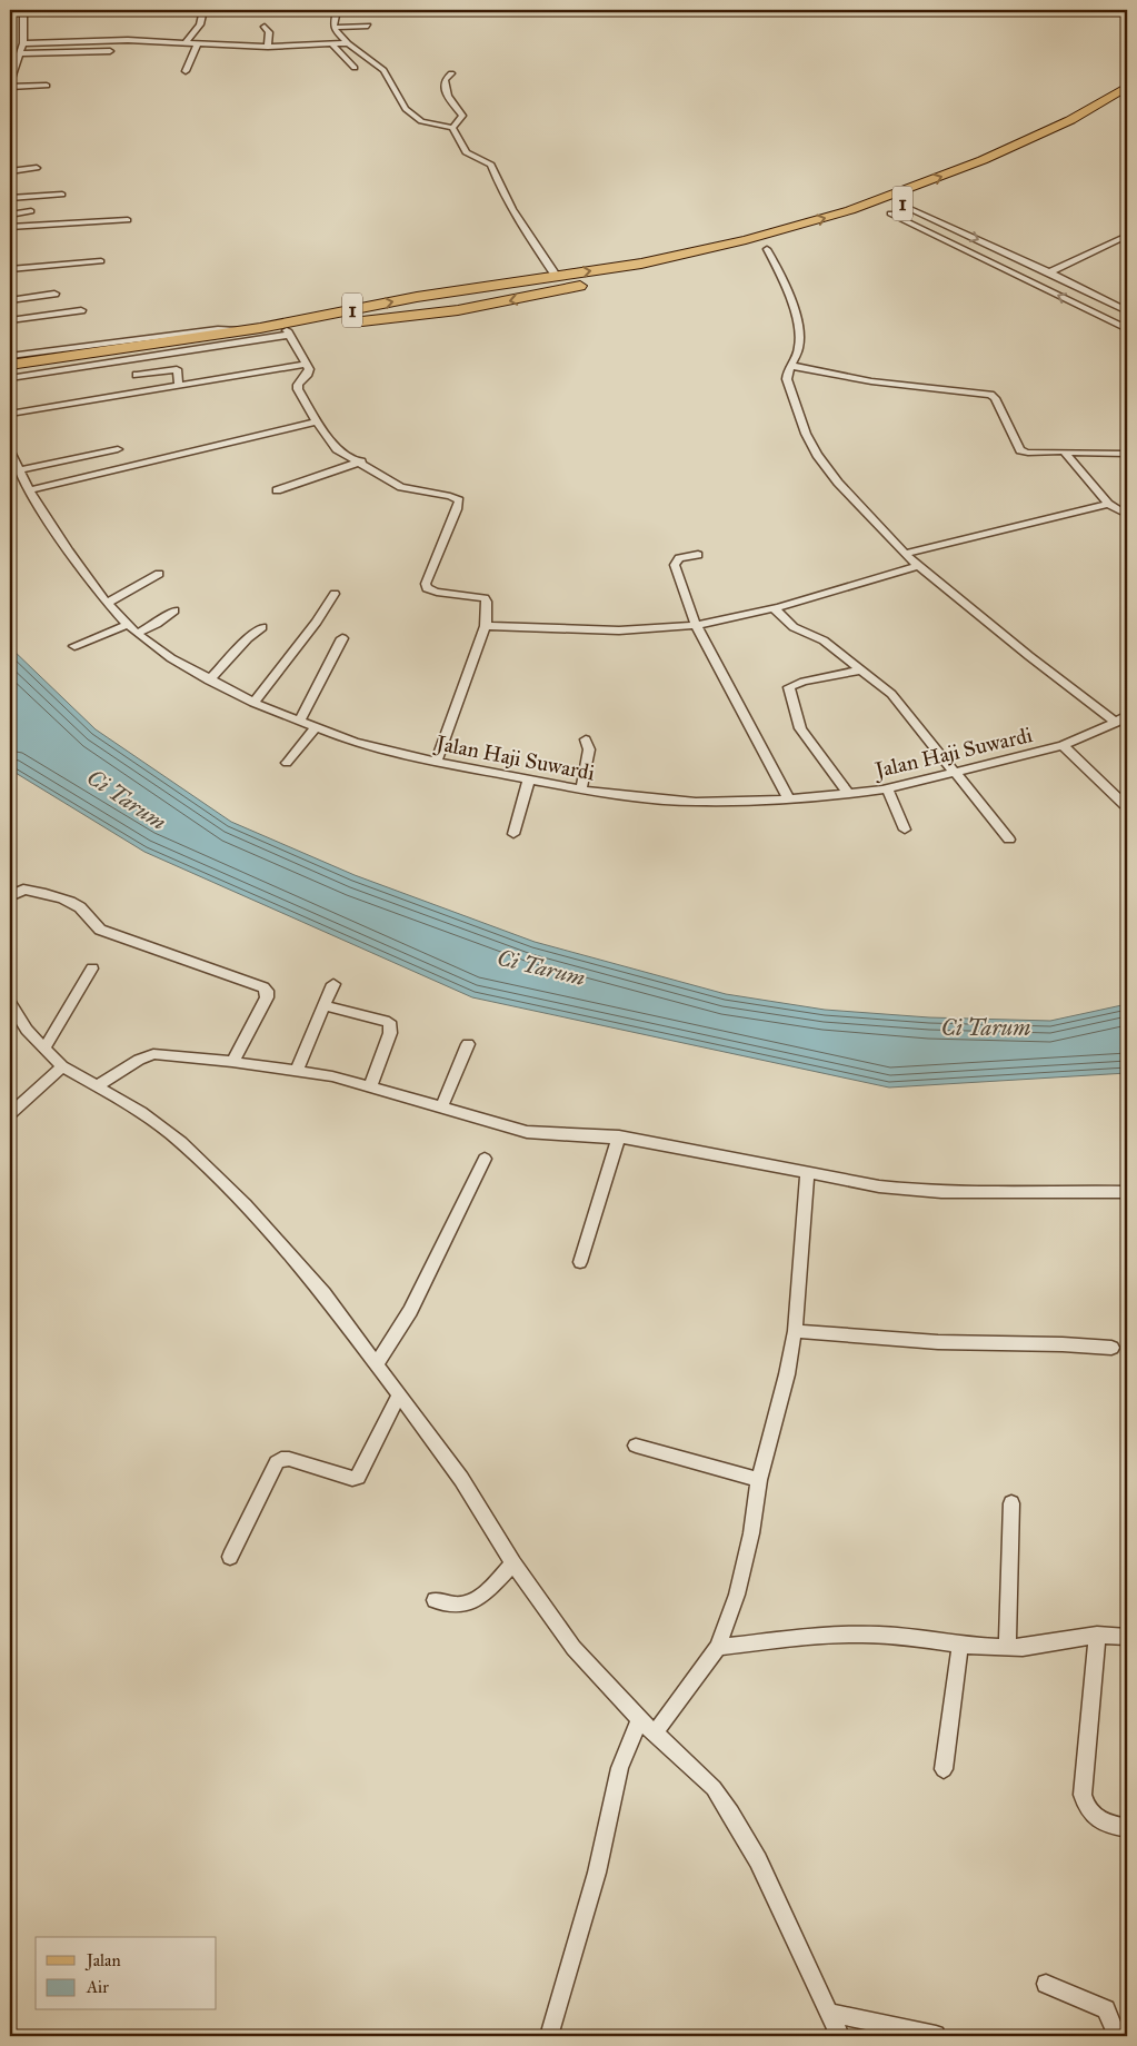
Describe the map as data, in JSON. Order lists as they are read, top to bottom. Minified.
{"streets":{"main road":["1"],"street":["Jalan Haji Suwardi"]},"water":["Ci Tarum"],"legend":["Jalan","Air"]}
